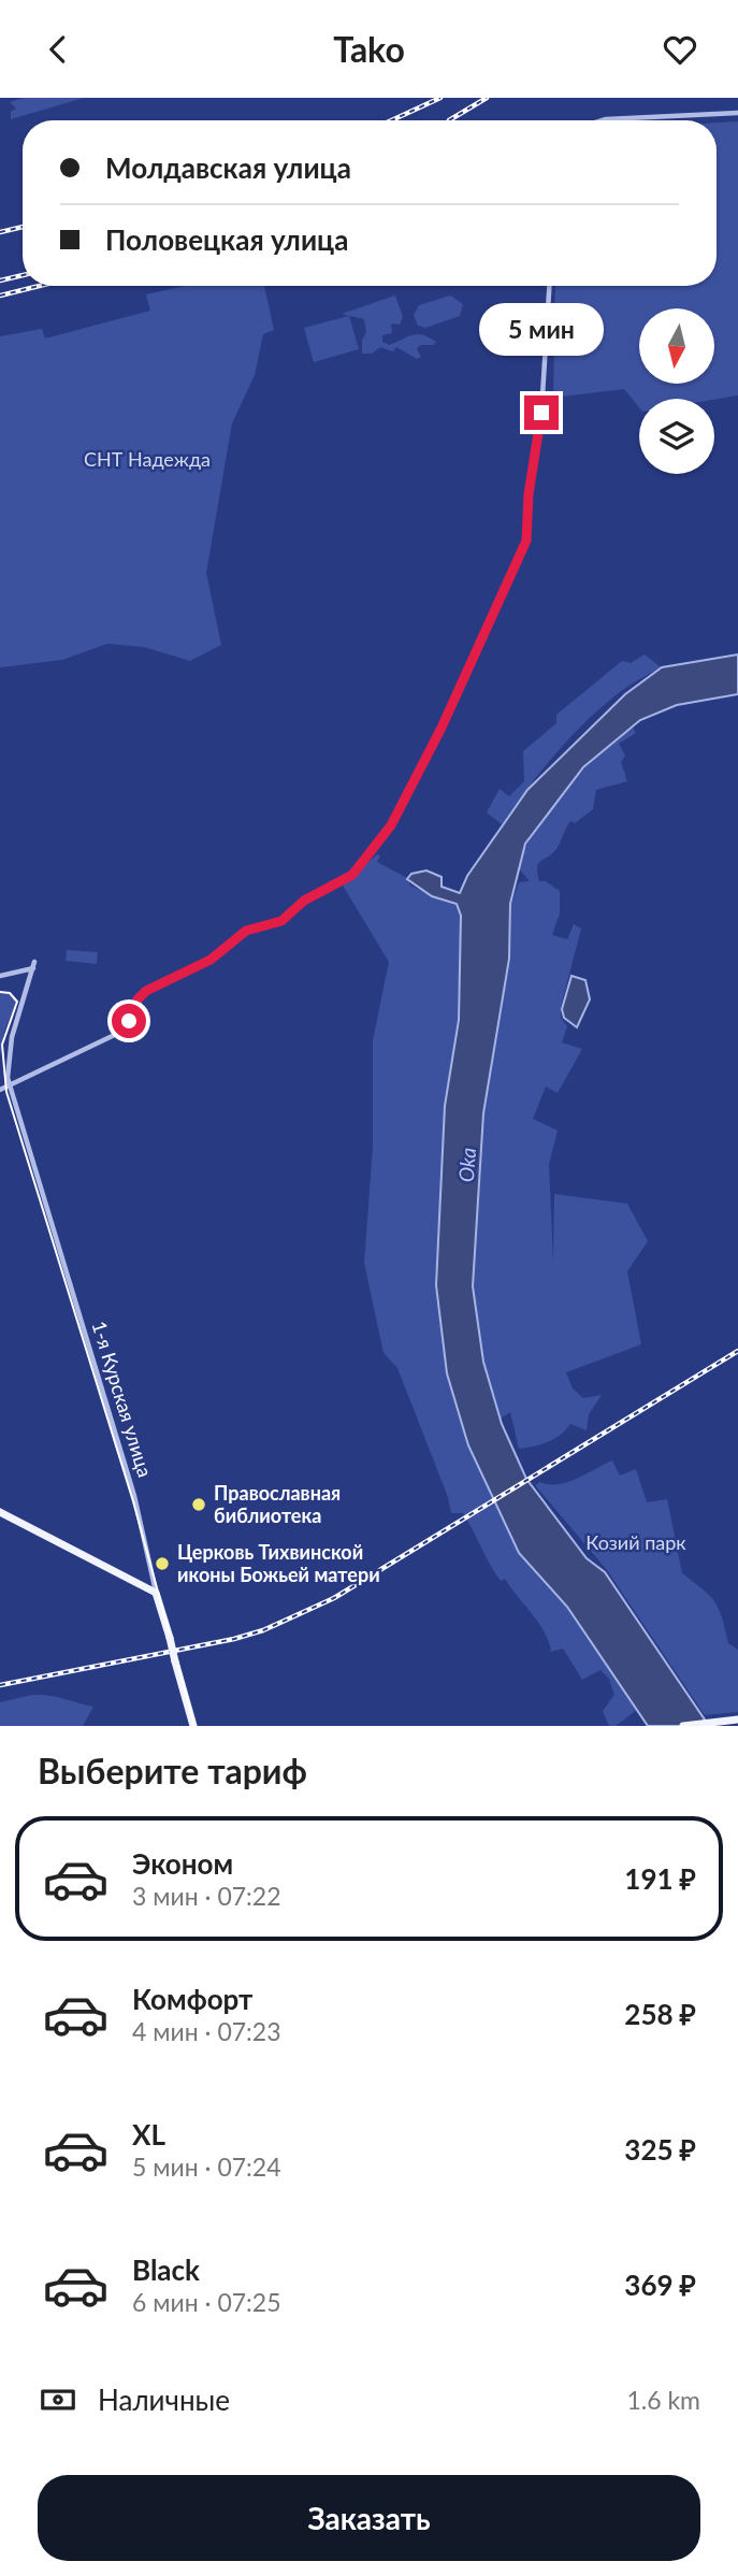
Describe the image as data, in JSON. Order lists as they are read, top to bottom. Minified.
{"streets":{"main road":["1-я Курская улица"]},"water":["Oka"],"parks":["СНТ Надежда","Козий парк"],"places":["Православная библиотека","Церковь Тихвинской иконы Божьей матери"],"north":"bottom","page":{"header":"Tako","banner":["Молдавская улица","Половецкая улица"],"bubble":"5 мин","heading":"Выберите тариф","list":[{"name":"Эконом","note":"3 мин · 07:22","value":"191 ₽"},{"name":"Комфорт","note":"4 мин · 07:23","value":"258 ₽"},{"name":"XL","note":"5 мин · 07:24","value":"325 ₽"},{"name":"Black","note":"6 мин · 07:25","value":"369 ₽"}],"pay":["Наличные","1.6 km"],"buttons":"Заказать"}}
